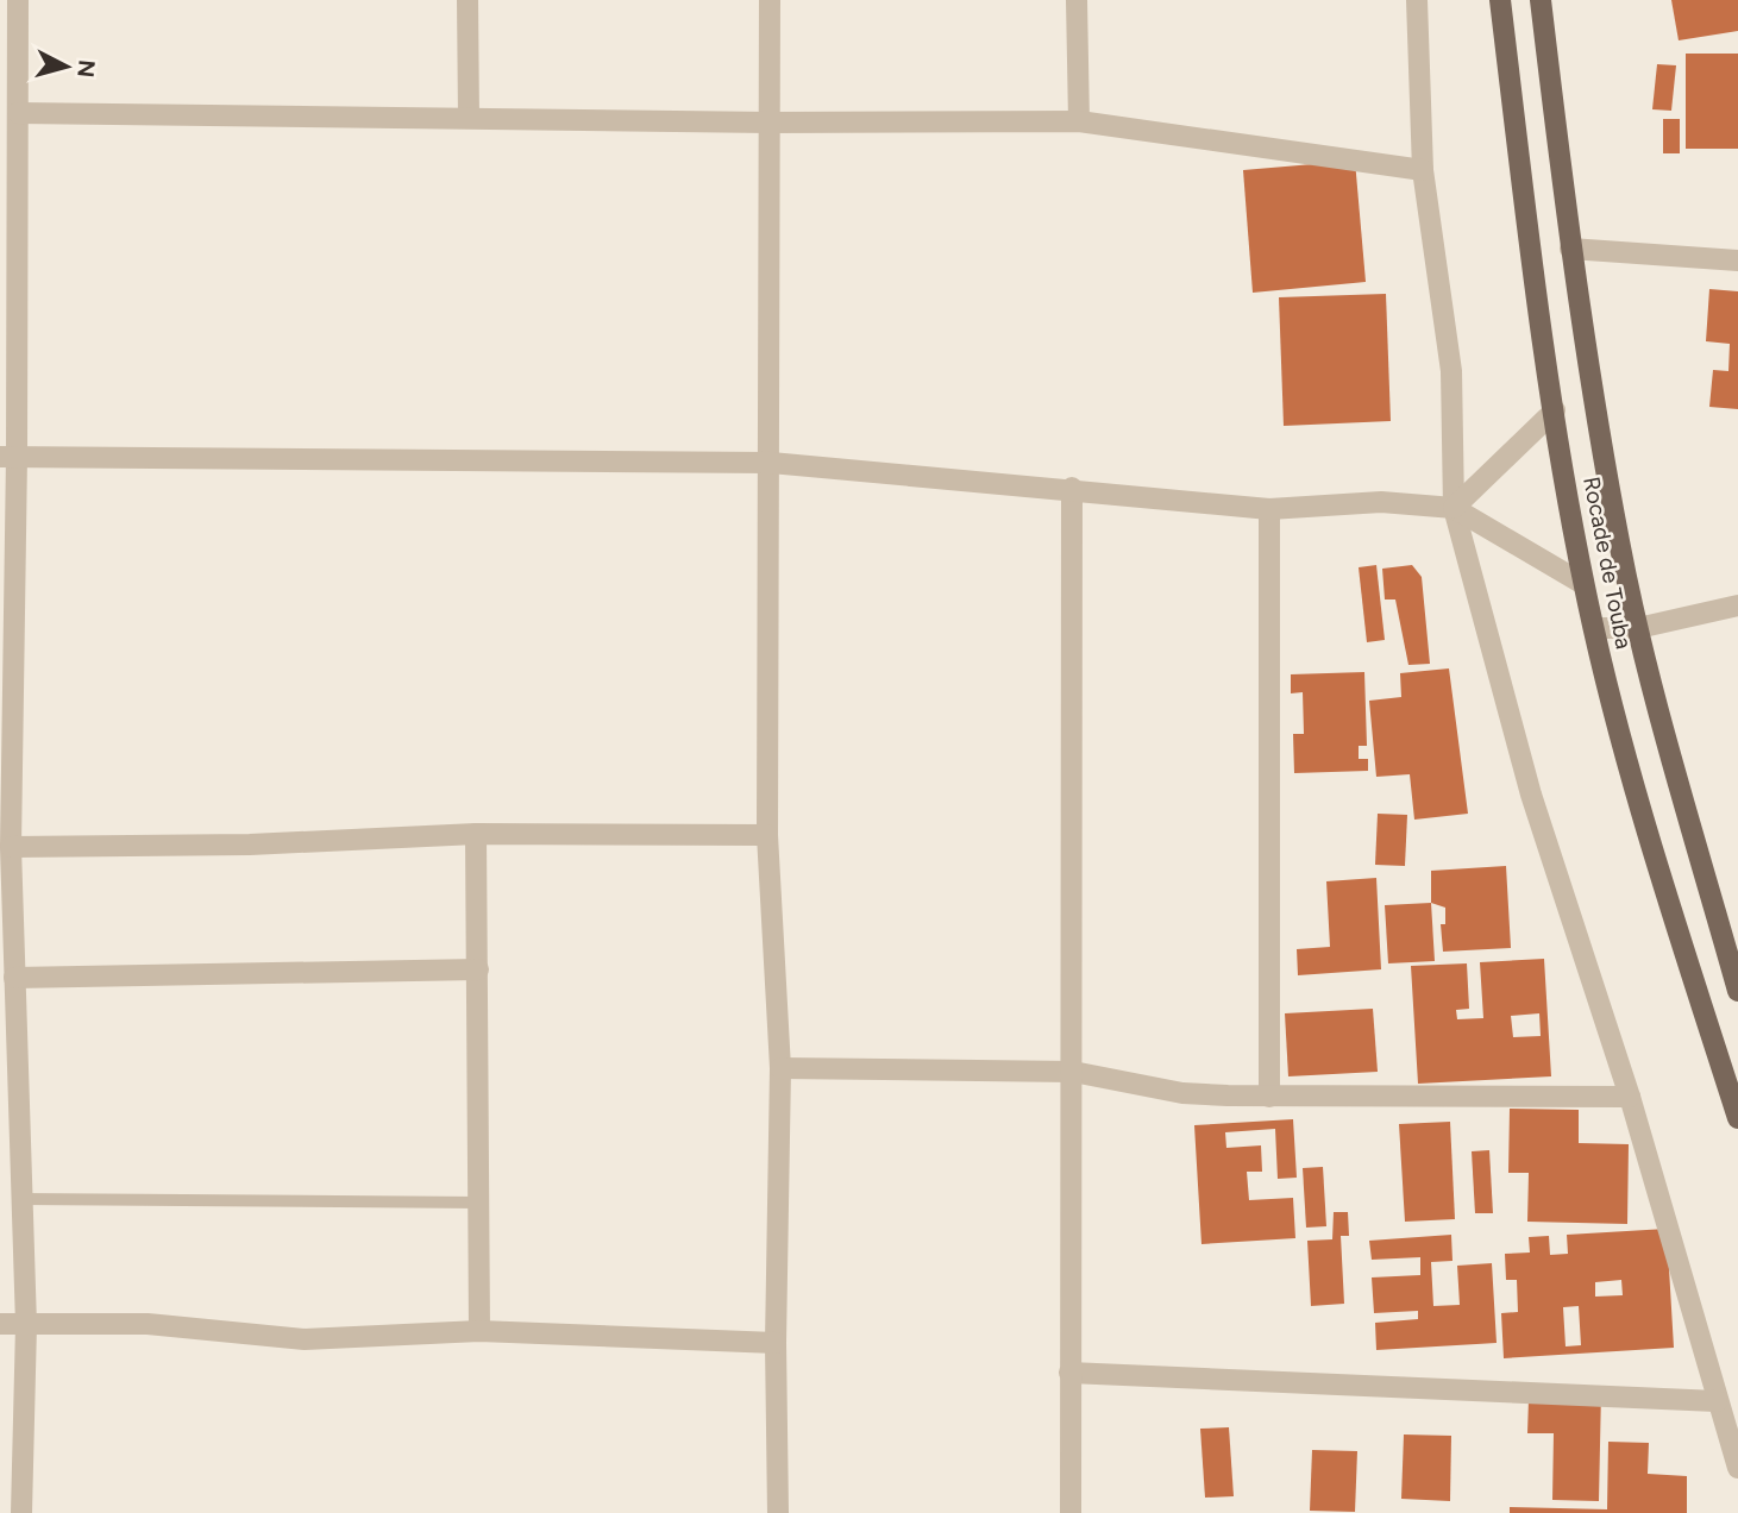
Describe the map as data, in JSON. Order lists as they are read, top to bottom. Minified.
{"streets":{"main road":["Rocade de Touba"]},"north":"right"}
